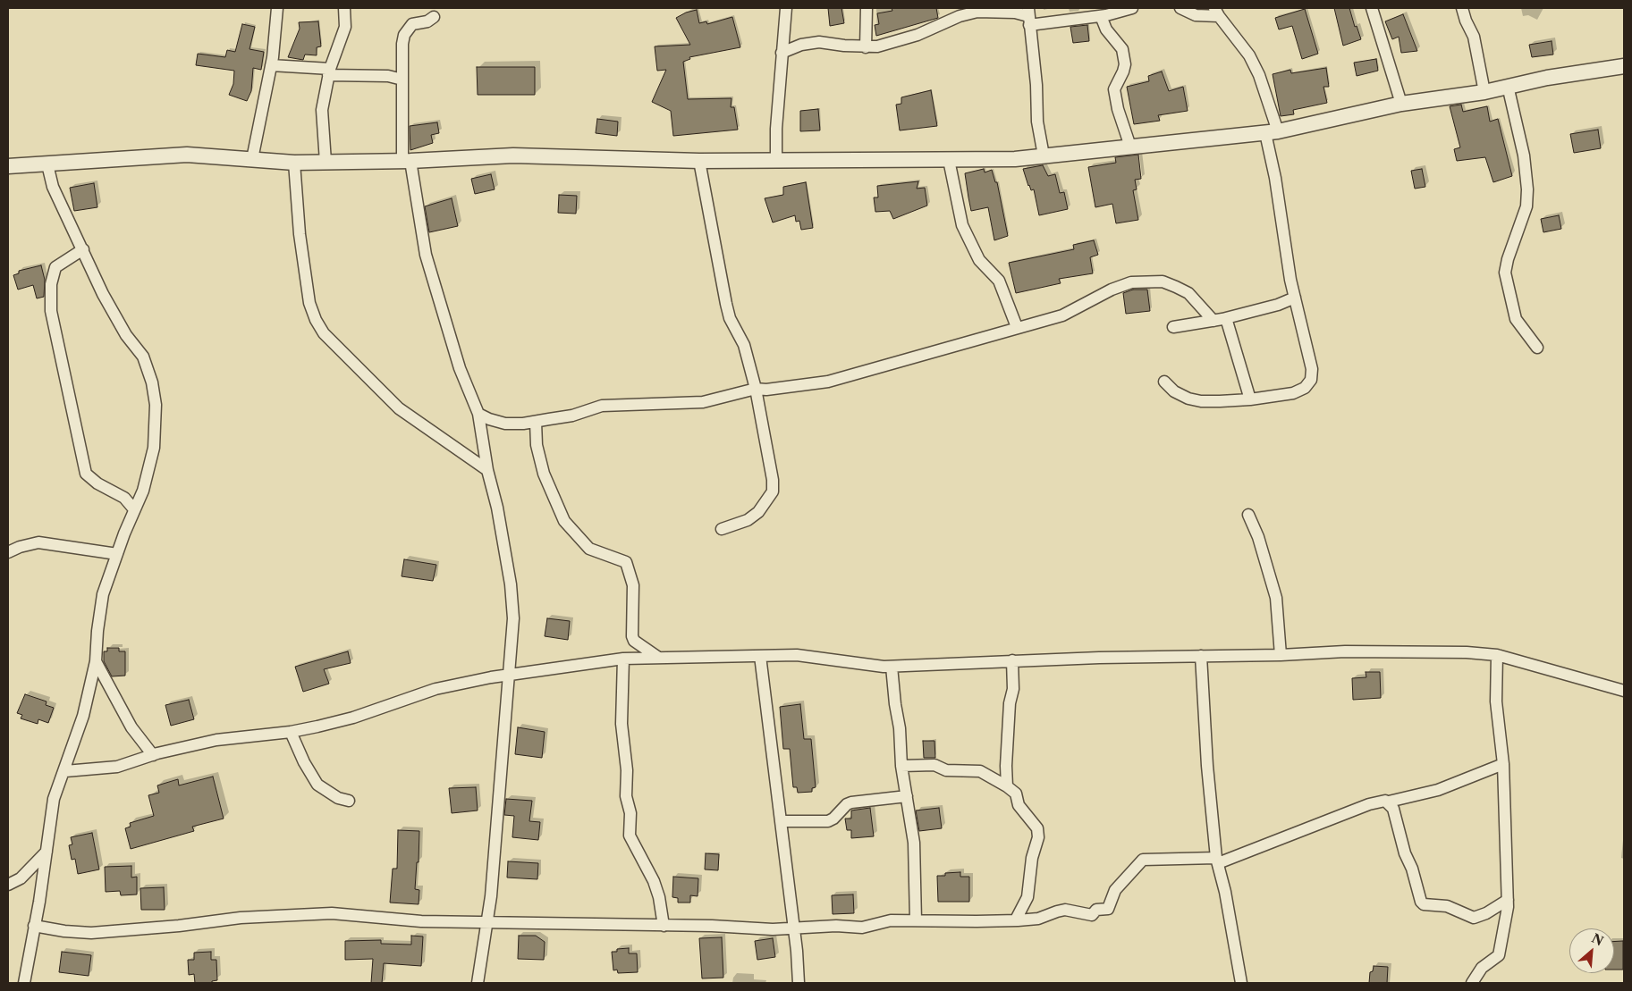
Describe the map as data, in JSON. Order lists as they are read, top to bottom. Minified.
{"north":"top right"}
